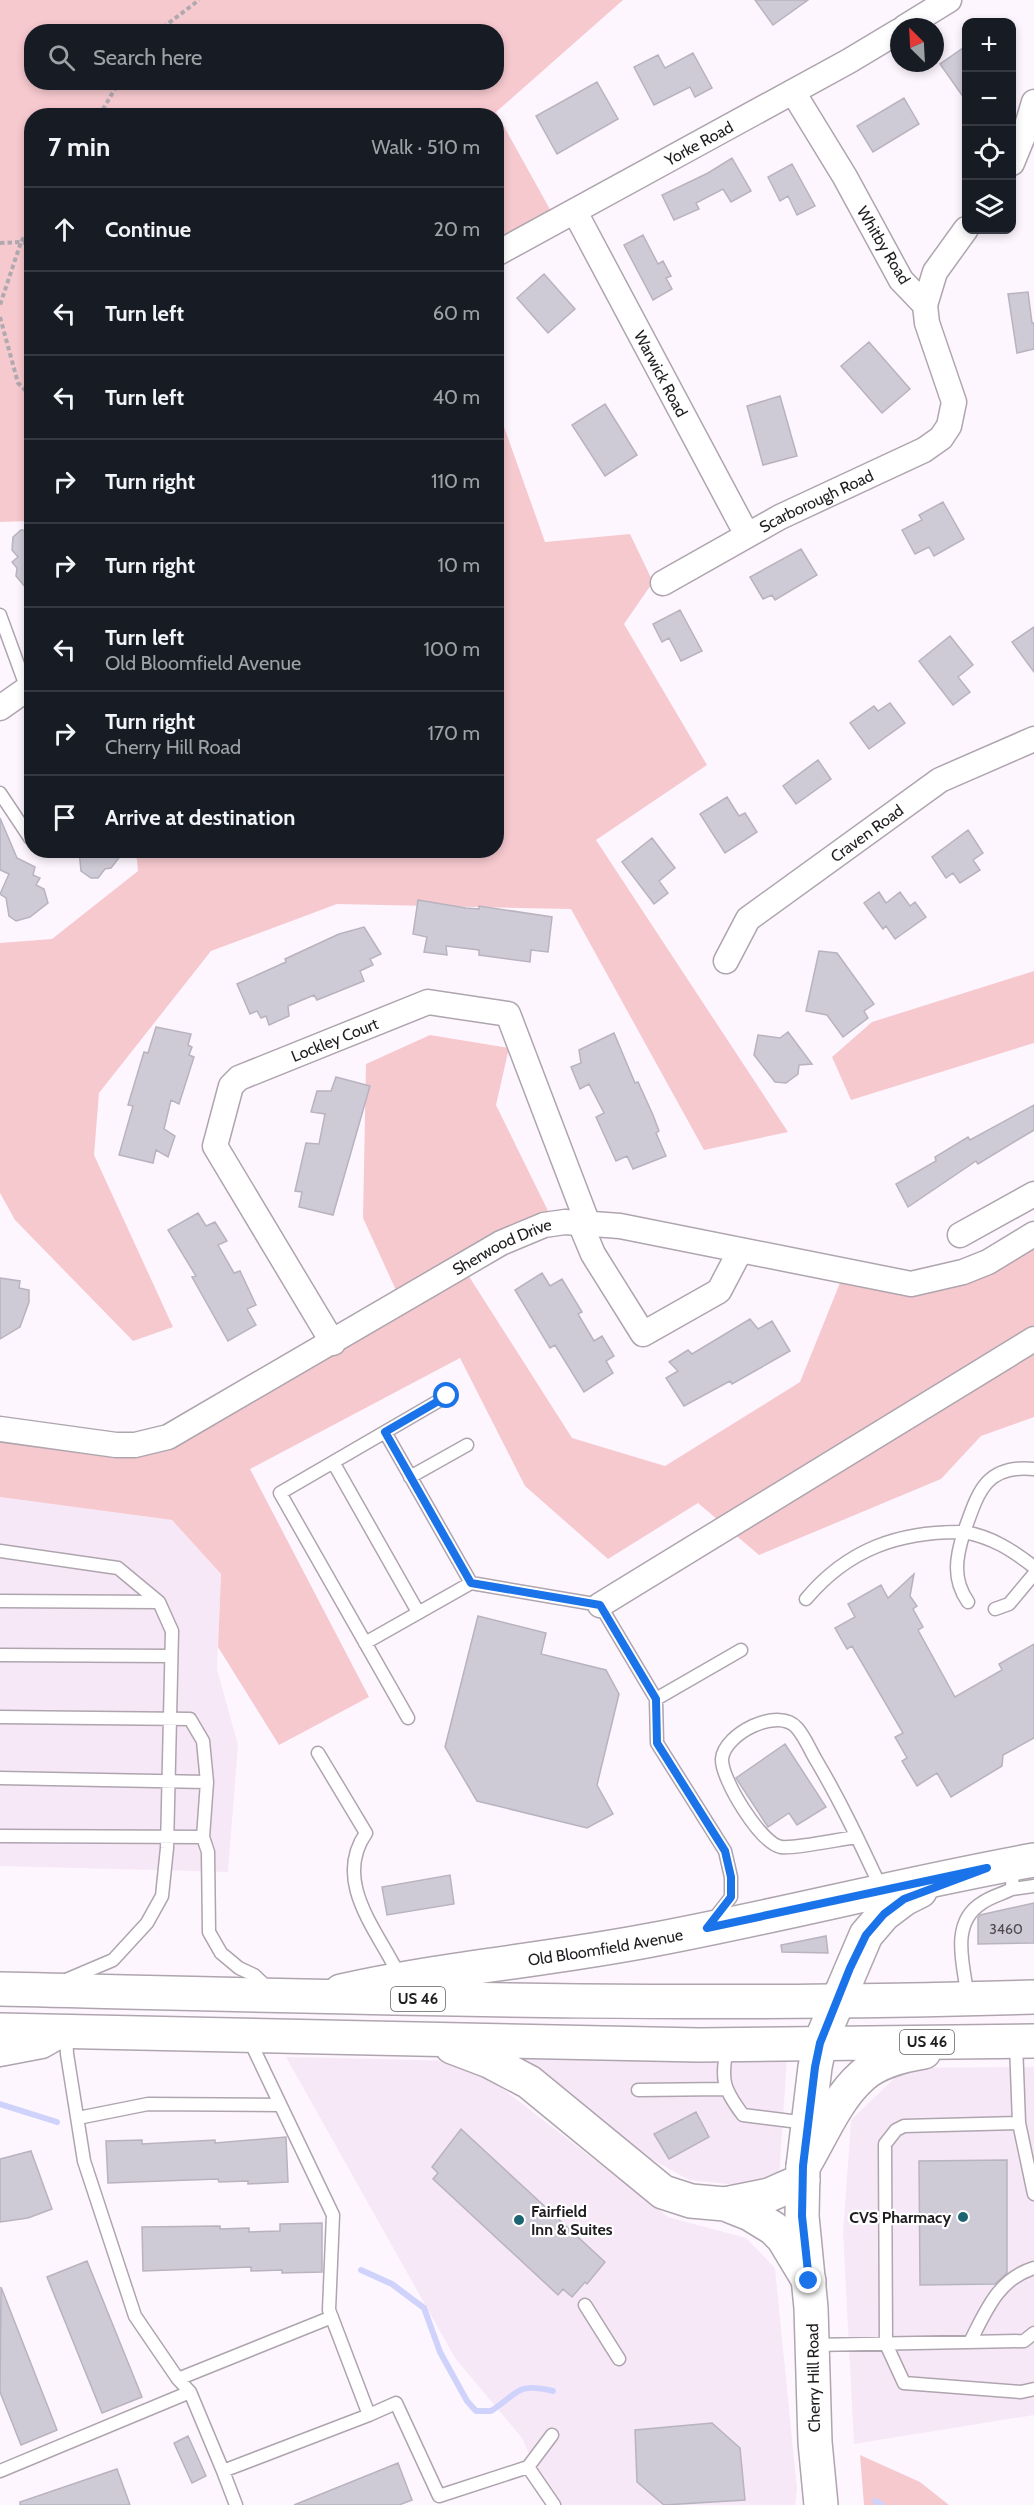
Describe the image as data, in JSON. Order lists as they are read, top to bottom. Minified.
{"streets":{"main road":["Old Bloomfield Avenue","US 46","Cherry Hill Road"],"street":["Yorke Road","Whitby Road","Warwick Road","Scarborough Road","Craven Road","Lockley Court","Sherwood Drive"]},"crossings":[["Yorke Road","Whitby Road"],["Yorke Road","Warwick Road"],["Whitby Road","Scarborough Road"],["Warwick Road","Scarborough Road"],["Lockley Court","Sherwood Drive"],["Old Bloomfield Avenue","US 46"],["Old Bloomfield Avenue","Cherry Hill Road"],["US 46","Cherry Hill Road"]],"places":["CVS Pharmacy","Fairfield Inn & Suites"],"house_numbers":["3460"],"north":"top left","page":{"map_buttons":["+","−"],"search":"Search here","heading":["7 min","Walk · 510 m"],"list":[["Continue","20 m"],["Turn left","60 m"],["Turn left","40 m"],["Turn right","110 m"],["Turn right","10 m"],["Turn left","Old Bloomfield Avenue","100 m"],["Turn right","Cherry Hill Road","170 m"],"Arrive at destination"]}}
